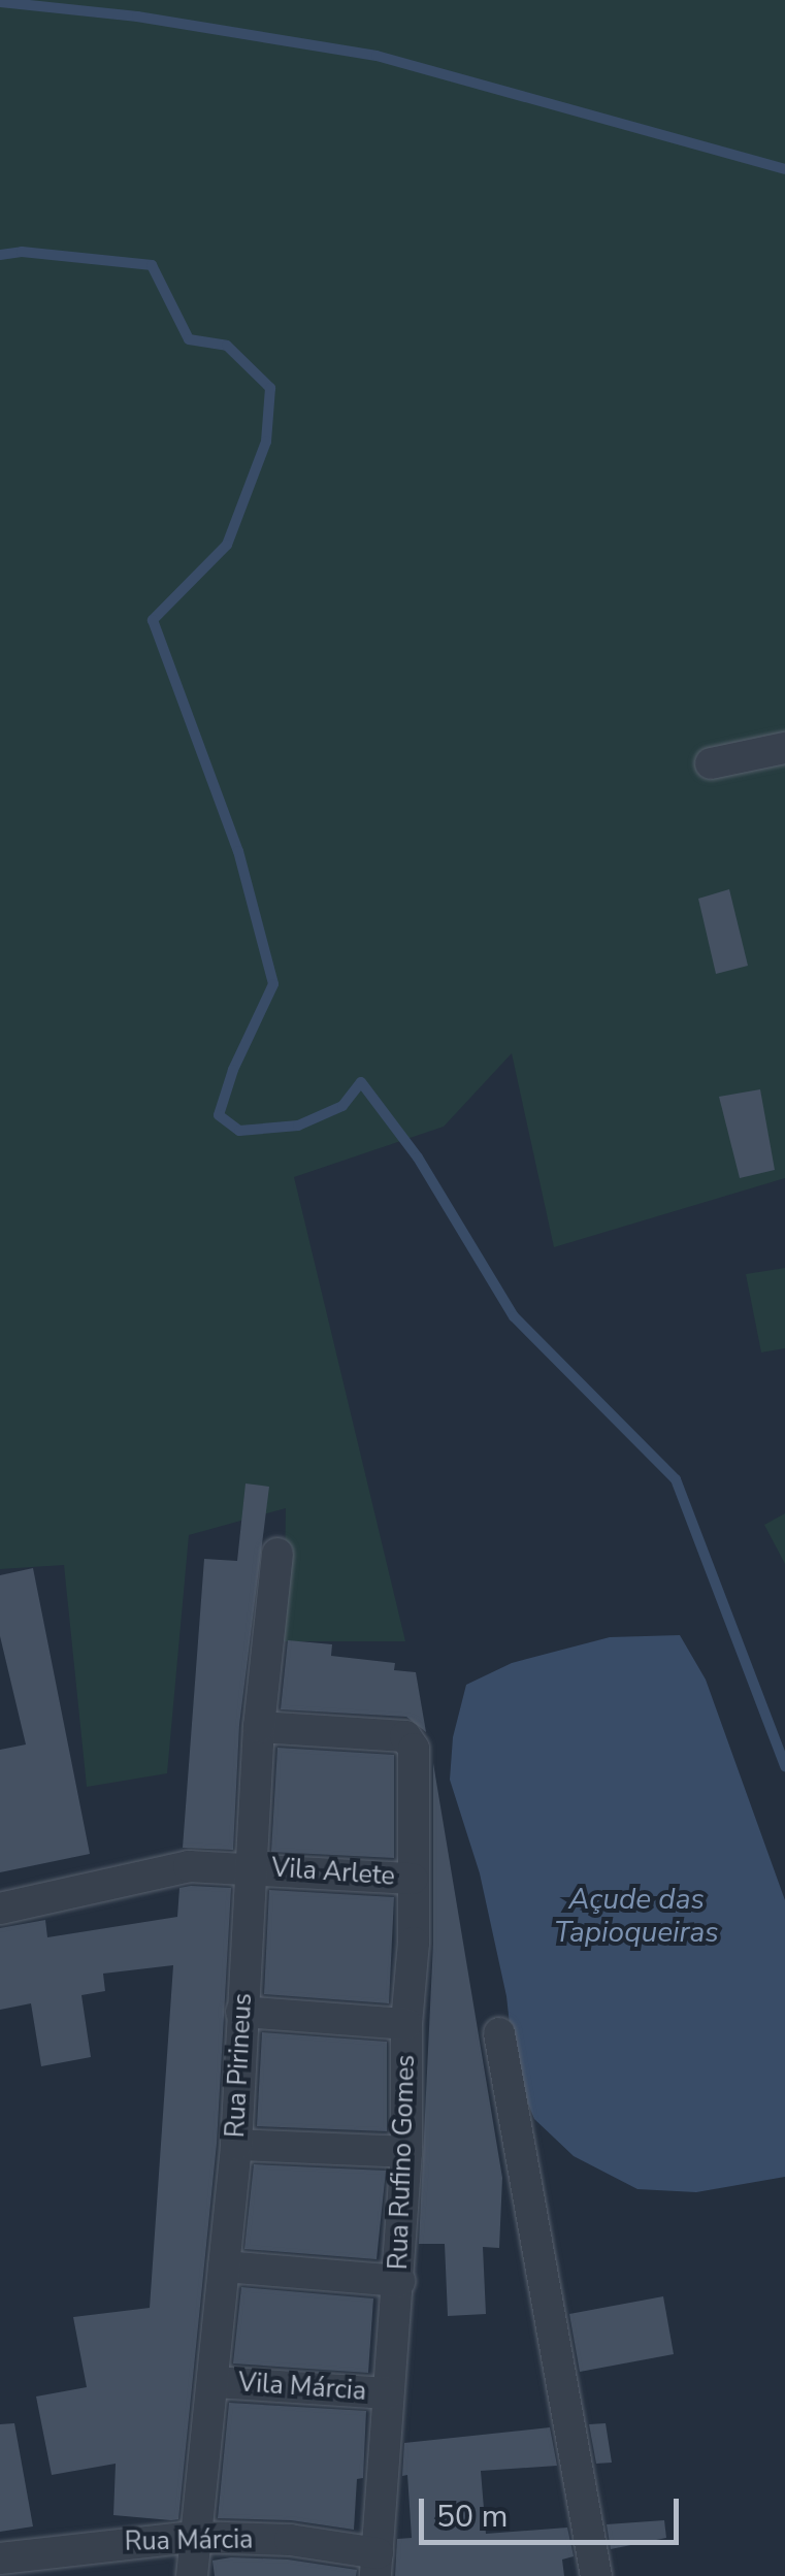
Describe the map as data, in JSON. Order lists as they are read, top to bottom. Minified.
{"streets":{"street":["Vila Arlete","Rua Pirineus","Rua Rufino Gomes","Vila Márcia","Rua Márcia"]},"crossings":[["Vila Arlete","Rua Pirineus"],["Vila Arlete","Rua Rufino Gomes"],["Rua Pirineus","Rua Rufino Gomes"],["Rua Pirineus","Vila Márcia"],["Rua Pirineus","Rua Márcia"],["Rua Rufino Gomes","Vila Márcia"],["Rua Rufino Gomes","Rua Márcia"]],"water":["Açude das Tapioqueiras"],"scale_bar":"50 m"}
